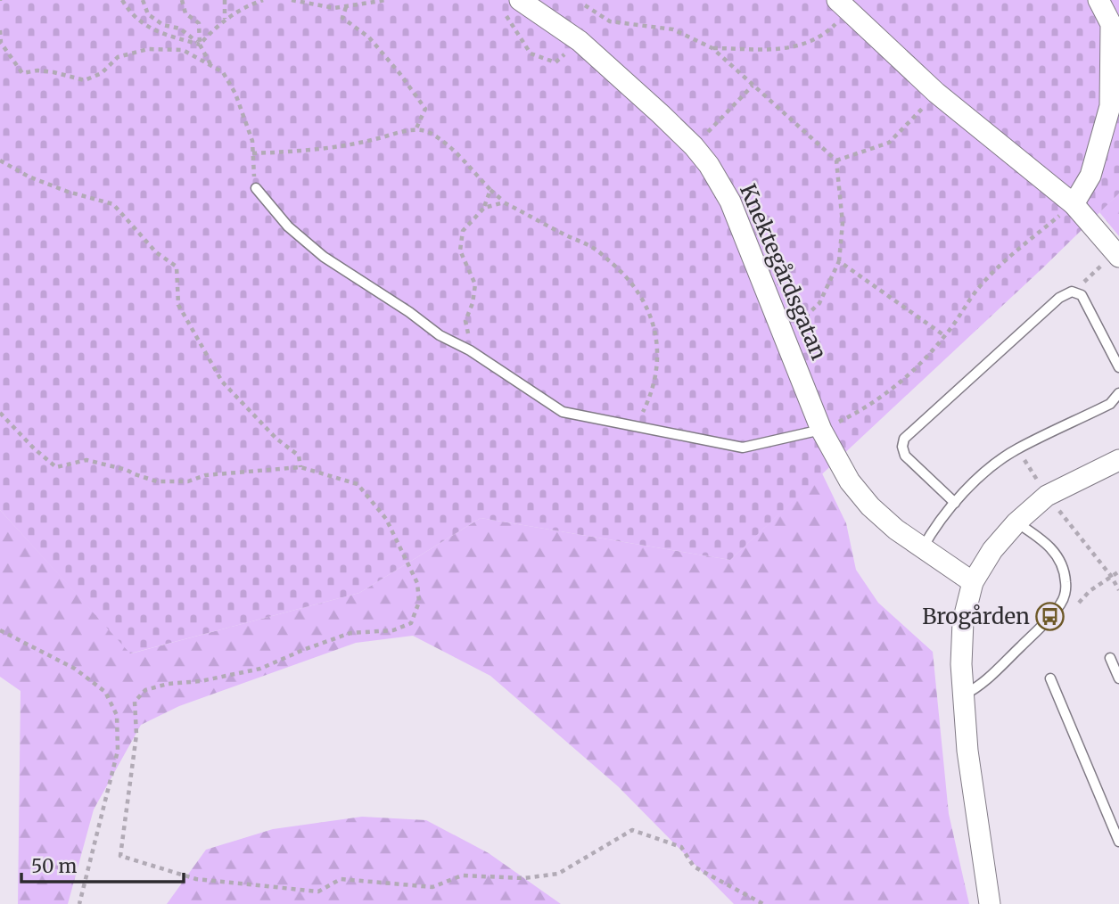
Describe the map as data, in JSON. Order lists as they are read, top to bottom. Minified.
{"streets":{"street":["Knektegårdsgatan"]},"places":{"bus stop":["Brogården"]},"scale_bar":"50 m"}
